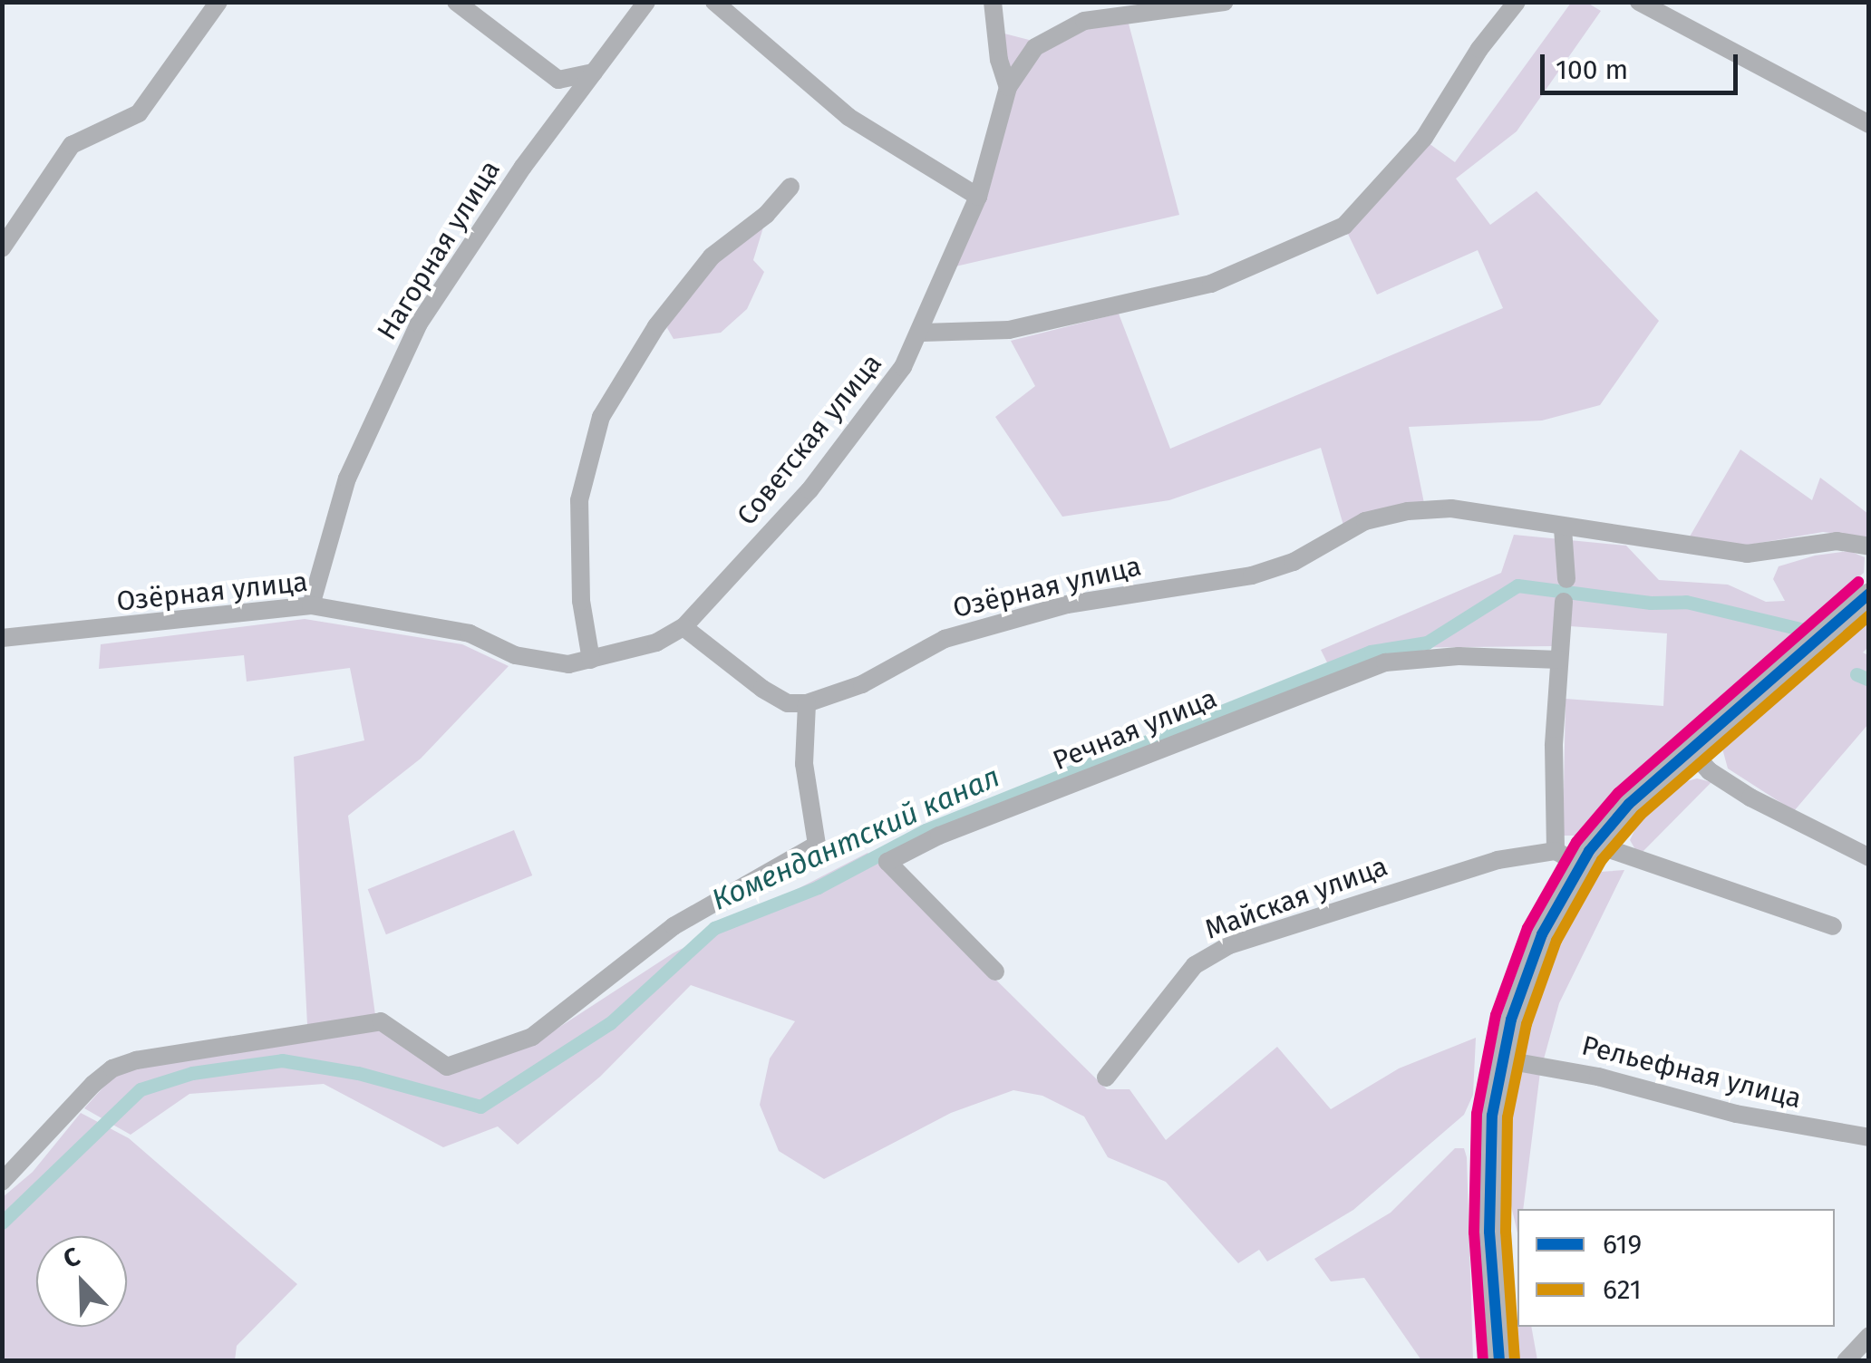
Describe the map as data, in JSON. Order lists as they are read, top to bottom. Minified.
{"streets":{"street":["Нагорная улица","Советская улица","Озёрная улица","Речная улица","Майская улица","Рельефная улица"]},"crossings":[["Нагорная улица","Озёрная улица"],["Советская улица","Озёрная улица"]],"water":["Комендантский канал"],"lines":["transit line 619","transit line 621"],"legend":["619","621"],"scale_bar":"100 m","north":"top left"}
